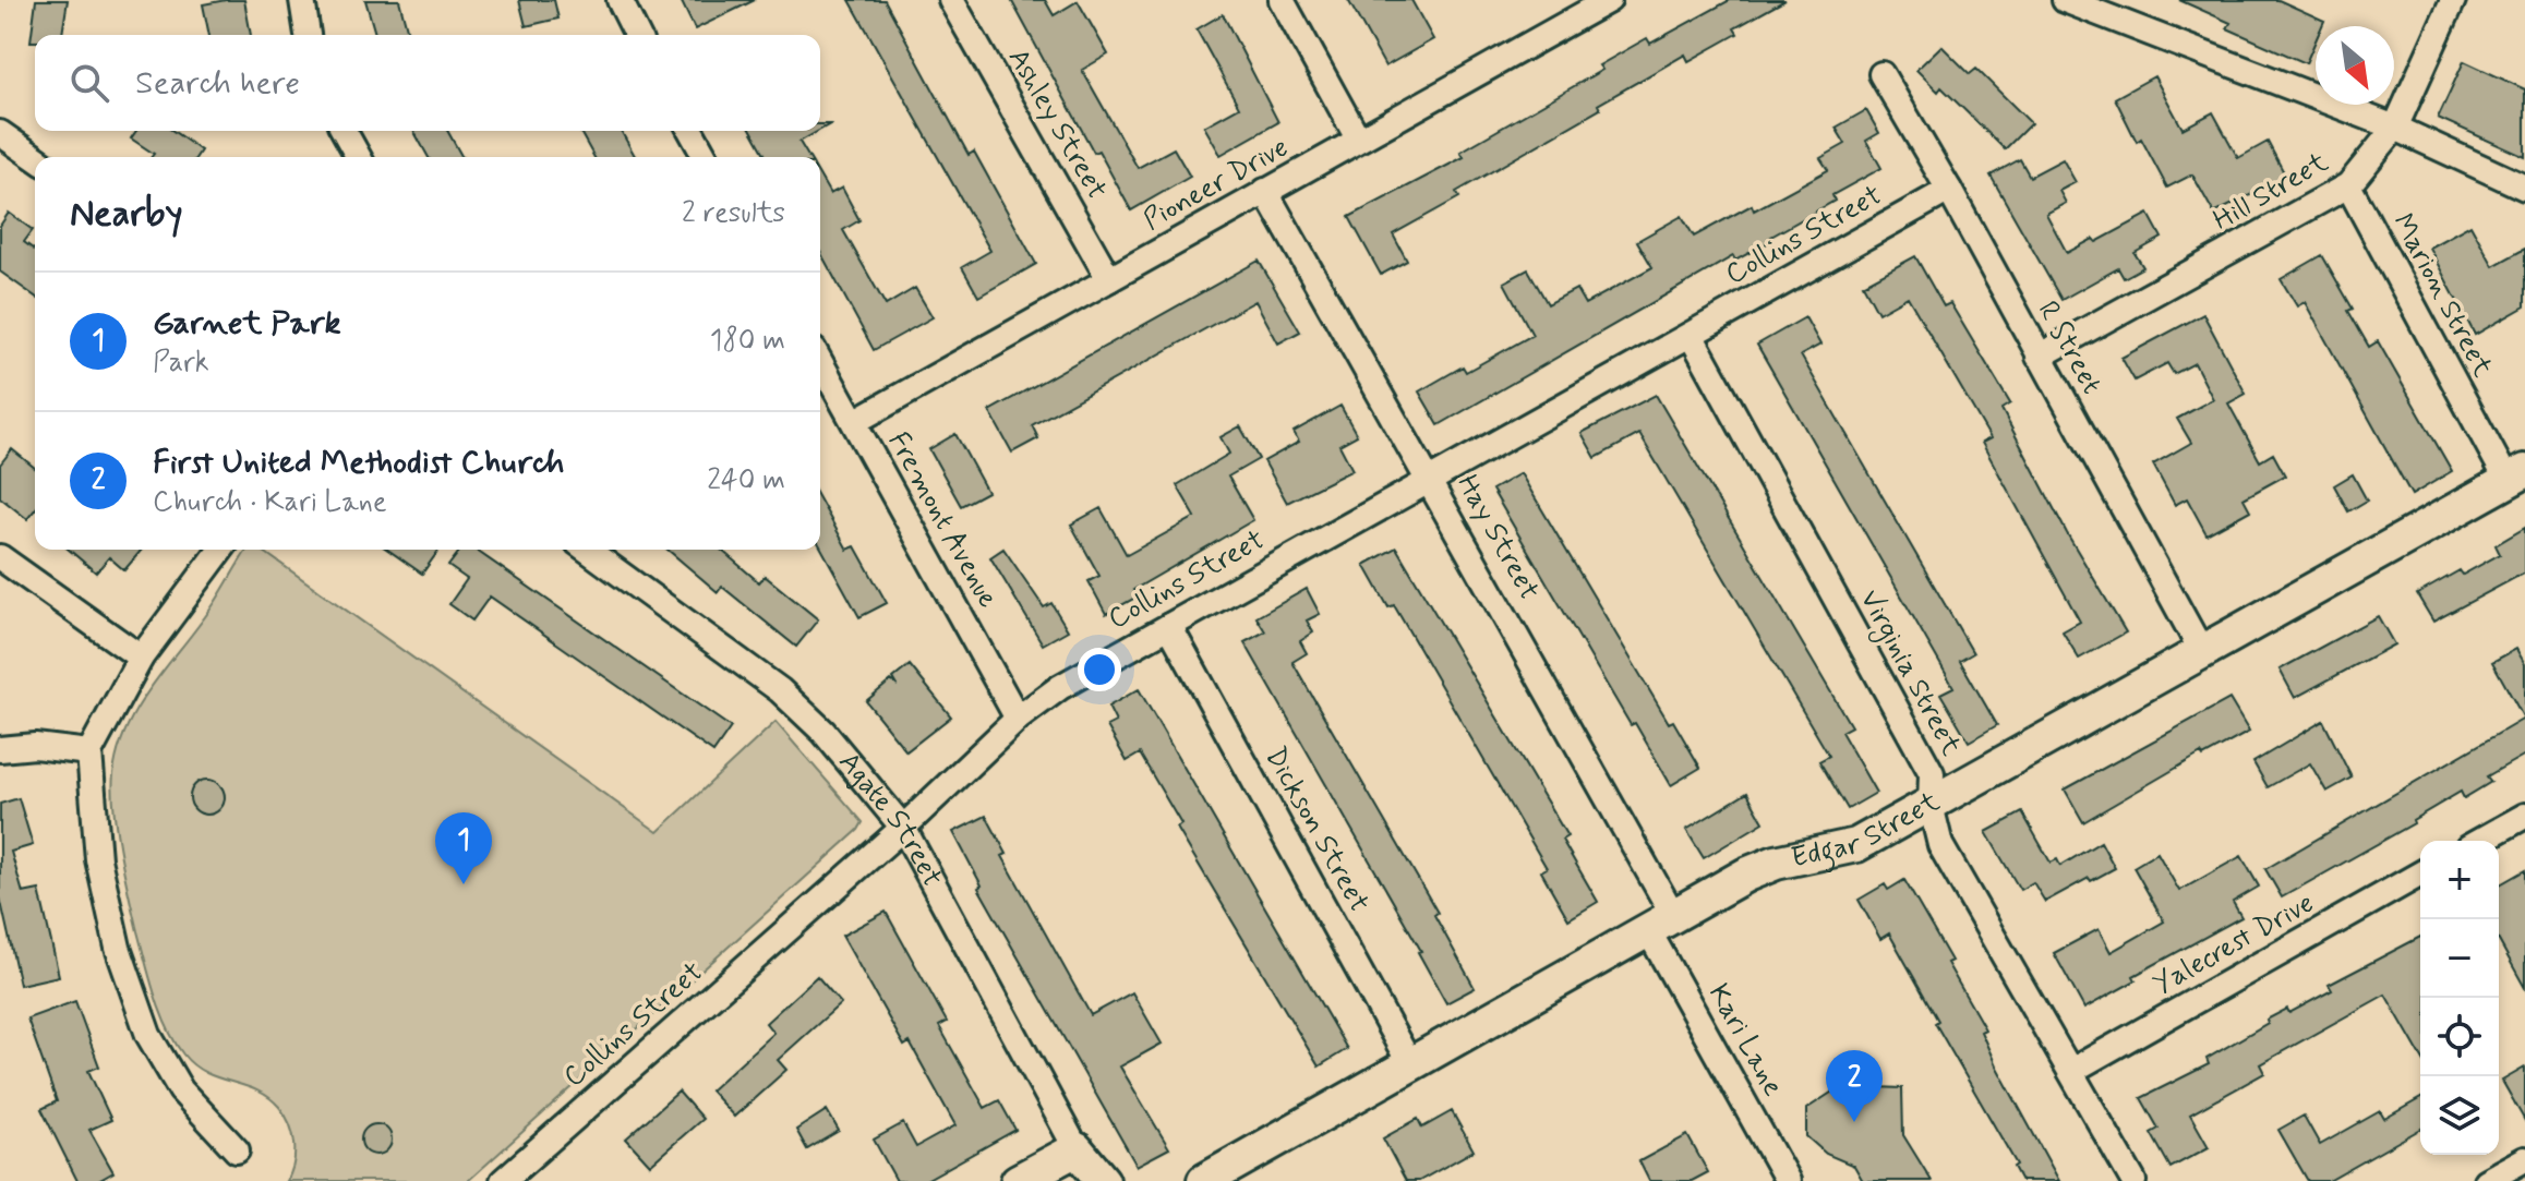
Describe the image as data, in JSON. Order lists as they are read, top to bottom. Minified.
{"streets":{"street":["Ashley Street","Pioneer Drive","Hill Street","Collins Street","Marion Street","R Street","Fremont Avenue","Hay Street","Virginia Street","Agate Street","Edgar Street","Dickson Street","Yalecrest Drive","Kari Lane"]},"crossings":[["Ashley Street","Pioneer Drive"],["Pioneer Drive","Fremont Avenue"],["Pioneer Drive","Hay Street"],["Hill Street","Marion Street"],["Hill Street","R Street"],["Collins Street","R Street"],["Collins Street","Fremont Avenue"],["Collins Street","Hay Street"],["Collins Street","Virginia Street"],["Collins Street","Agate Street"],["Collins Street","Dickson Street"],["Marion Street","Edgar Street"],["R Street","Edgar Street"],["Hay Street","Edgar Street"],["Hay Street","Kari Lane"],["Virginia Street","Edgar Street"],["Virginia Street","Yalecrest Drive"],["Edgar Street","Dickson Street"],["Edgar Street","Kari Lane"]],"north":"bottom right","page":{"search":"Search here","heading":["Nearby","2 results"],"list":[{"mark":"1","name":"Garnet Park","note":"Park","value":"180 m"},{"mark":"2","name":"First United Methodist Church","note":"Church · Kari Lane","value":"240 m"}],"pins":["1","2"],"map_buttons":["+","−"]}}
